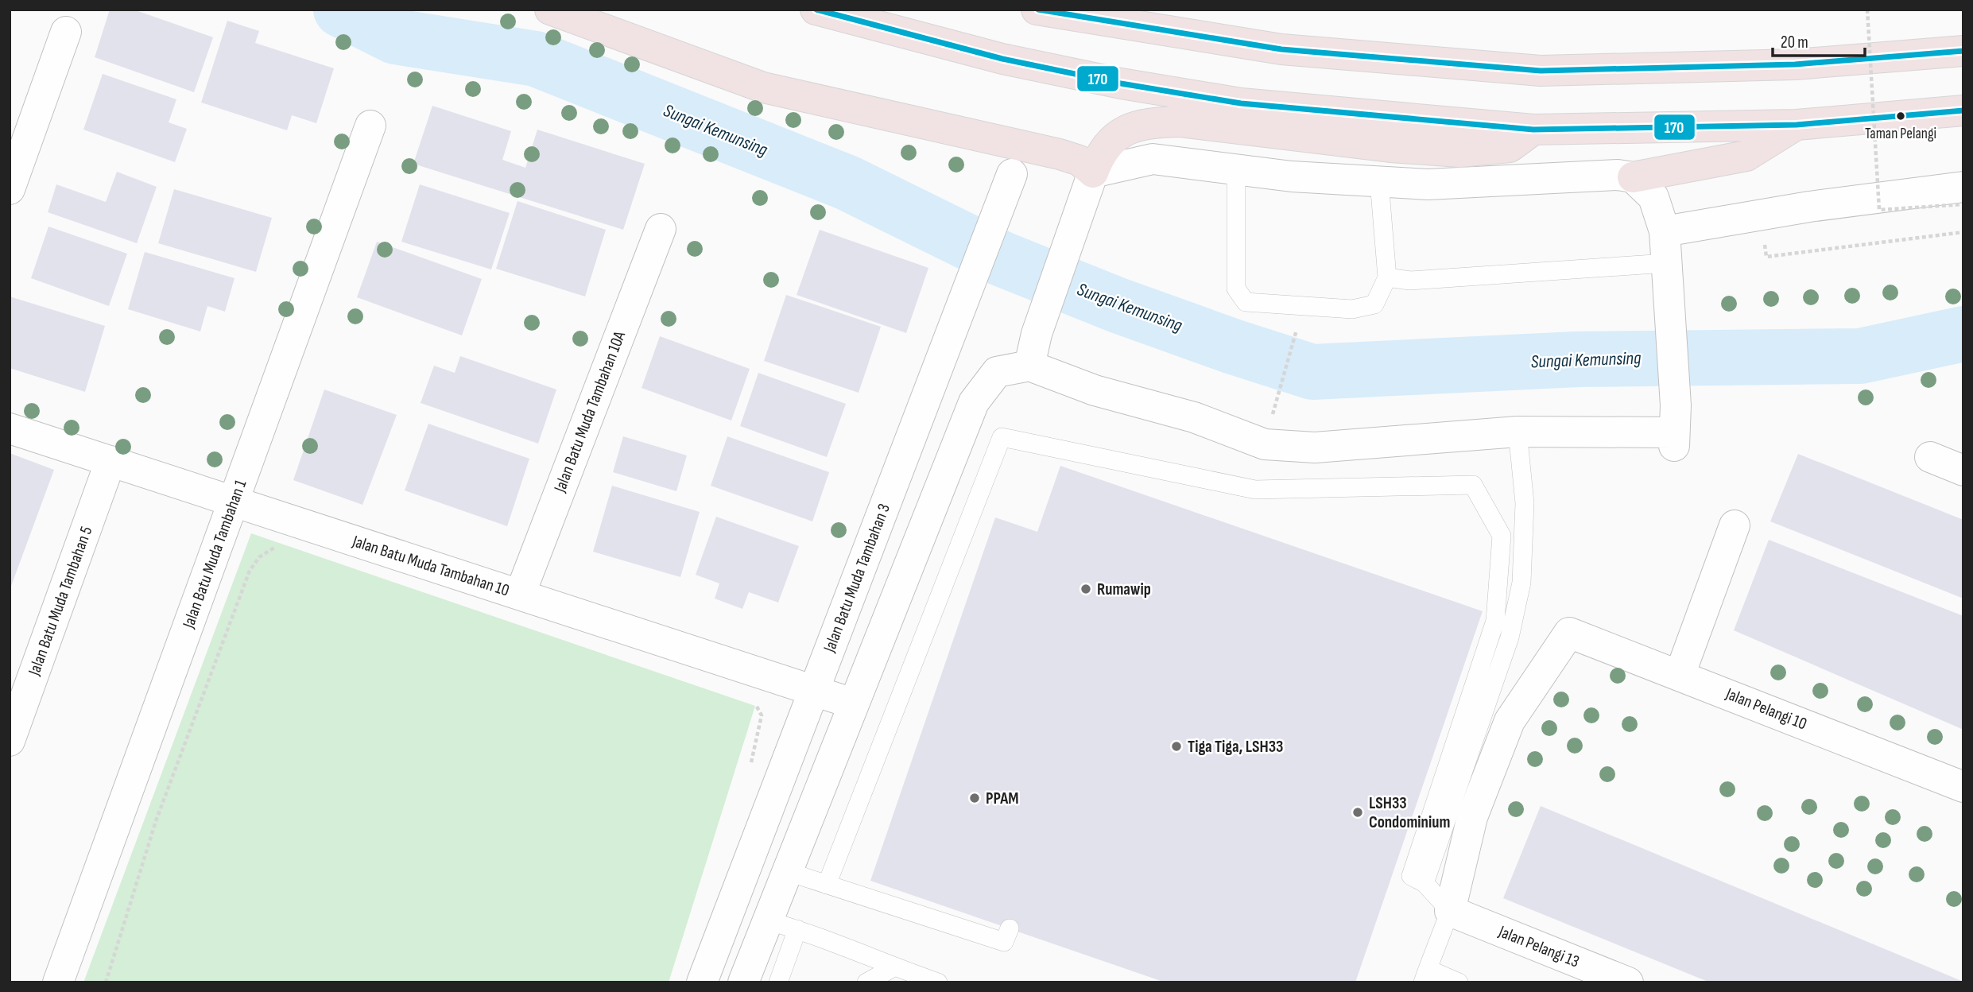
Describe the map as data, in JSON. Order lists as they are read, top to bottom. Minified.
{"streets":{"street":["Jalan Batu Muda Tambahan 10A","Jalan Batu Muda Tambahan 1","Jalan Batu Muda Tambahan 10","Jalan Batu Muda Tambahan 3","Jalan Batu Muda Tambahan 5","Jalan Pelangi 10","Jalan Pelangi 13"]},"crossings":[["Jalan Batu Muda Tambahan 10A","Jalan Batu Muda Tambahan 10"],["Jalan Batu Muda Tambahan 1","Jalan Batu Muda Tambahan 10"],["Jalan Batu Muda Tambahan 10","Jalan Batu Muda Tambahan 3"],["Jalan Batu Muda Tambahan 10","Jalan Batu Muda Tambahan 5"],["Jalan Pelangi 10","Jalan Pelangi 13"]],"water":["Sungai Kemunsing"],"places":["Taman Pelangi","Rumawip","Tiga Tiga, LSH33","PPAM","LSH33 Condominium"],"lines":["transit line 170"],"scale_bar":"20 m"}
